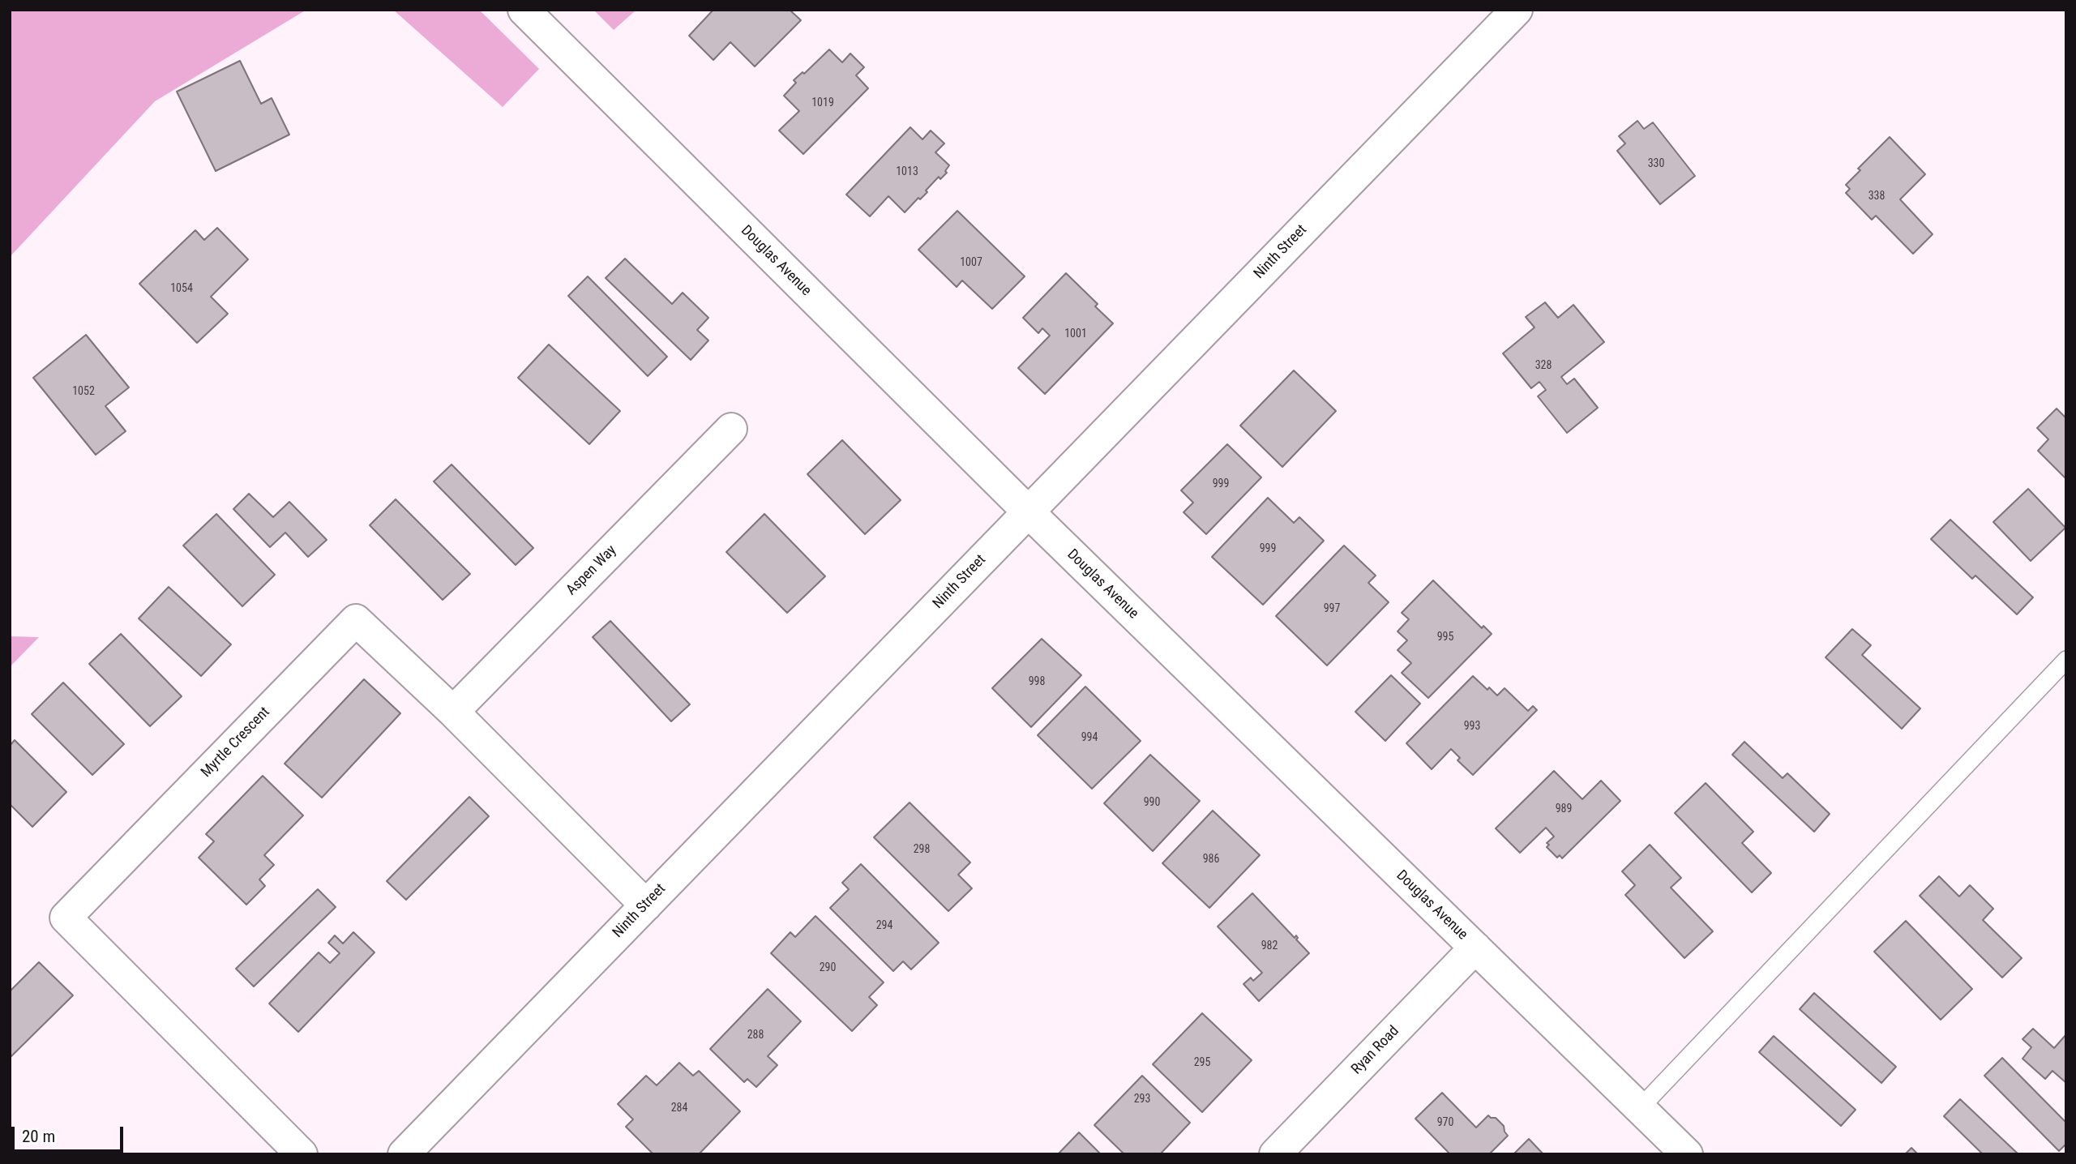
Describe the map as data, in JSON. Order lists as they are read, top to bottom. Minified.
{"streets":{"street":["Ninth Street","Douglas Avenue","Aspen Way","Myrtle Crescent","Ryan Road"]},"crossings":[["Ninth Street","Douglas Avenue"],["Ninth Street","Myrtle Crescent"],["Douglas Avenue","Ryan Road"],["Aspen Way","Myrtle Crescent"]],"house_numbers":["1019","330","1013","338","1007","1054","1001","328","1052","999","999","997","995","998","993","994","990","989","298","986","294","982","290","288","295","293","284","970"],"scale_bar":"20 m"}
